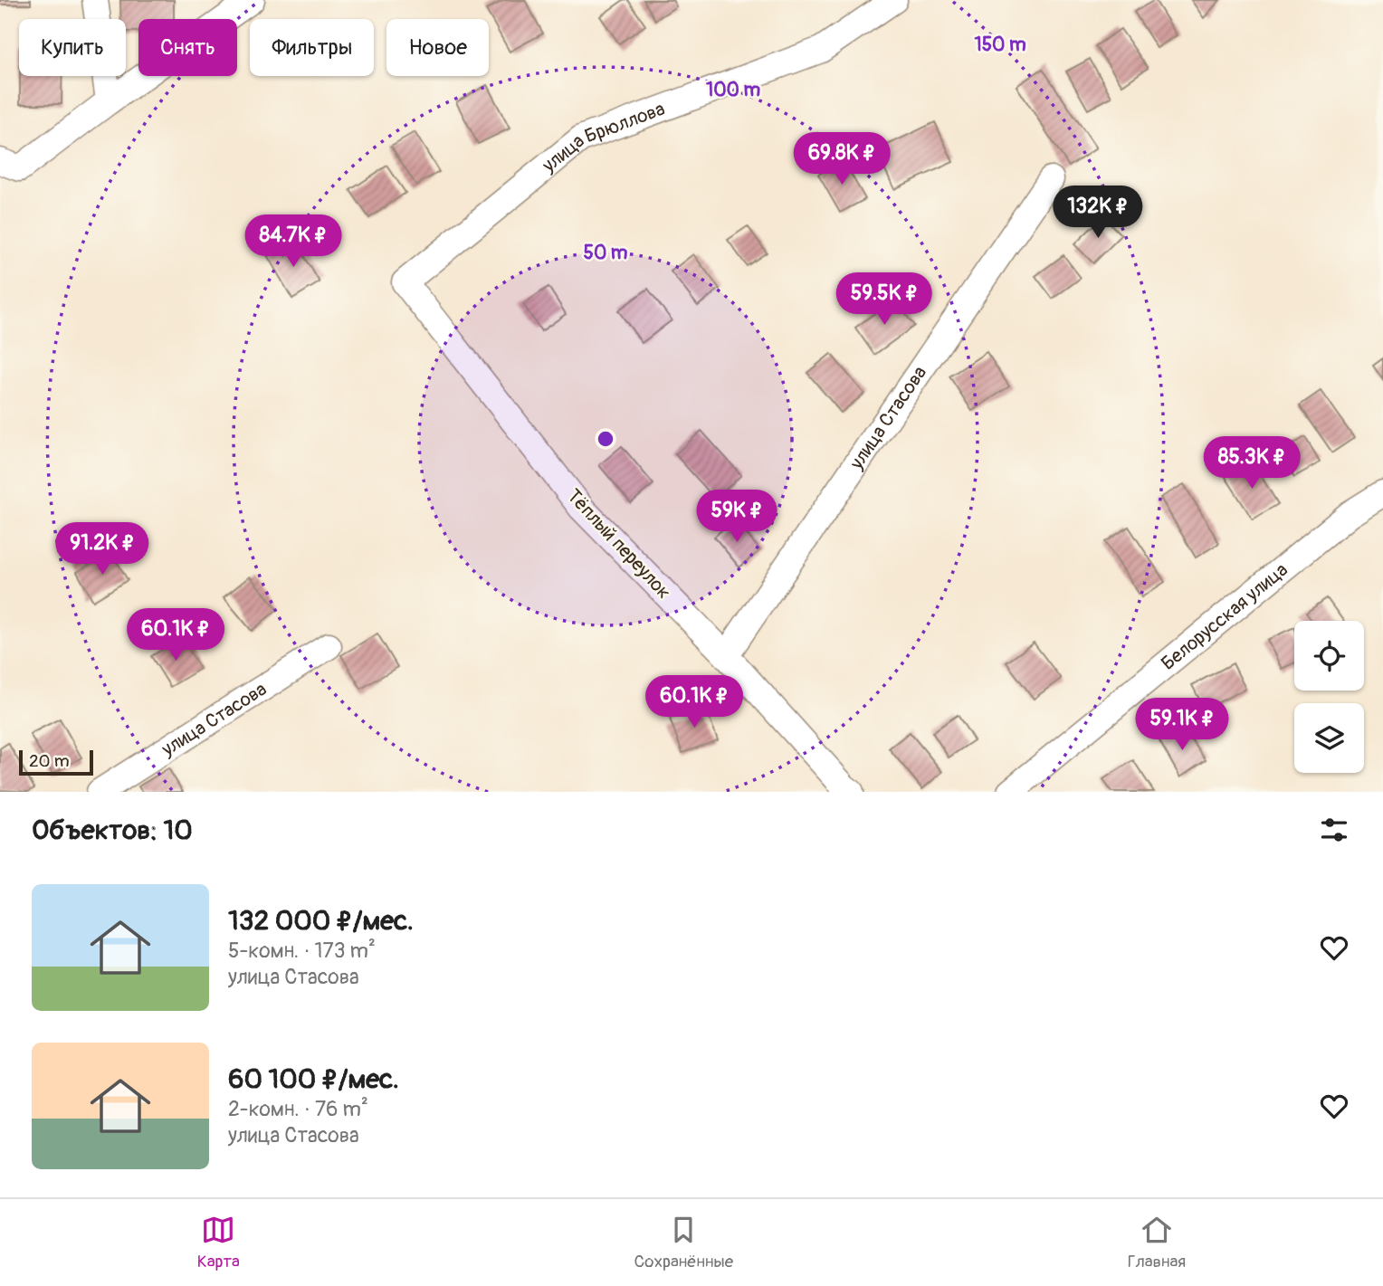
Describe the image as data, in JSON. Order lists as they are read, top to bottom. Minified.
{"streets":{"street":["улица Брюллова","улица Стасова","Тёплый переулок","Белорусская улица"]},"crossings":[["улица Брюллова","Тёплый переулок"],["улица Стасова","Тёплый переулок"]],"scale_bar":"20 m","page":{"chip":["Купить","Снять","Фильтры","Новое"],"price":["69.8K ₽","132K ₽","84.7K ₽","59.5K ₽","85.3K ₽","59K ₽","91.2K ₽","60.1K ₽","60.1K ₽","59.1K ₽"],"scale":"20 m","heading":"Объектов: 10","list":[{"name":"132 000 ₽/мес.","note":"5-комн. · 173 m² · улица Стасова"},{"name":"60 100 ₽/мес.","note":"2-комн. · 76 m² · улица Стасова"}],"tabs":["Карта","Сохранённые","Главная"]},"rings":["150 m","100 m","50 m"]}
